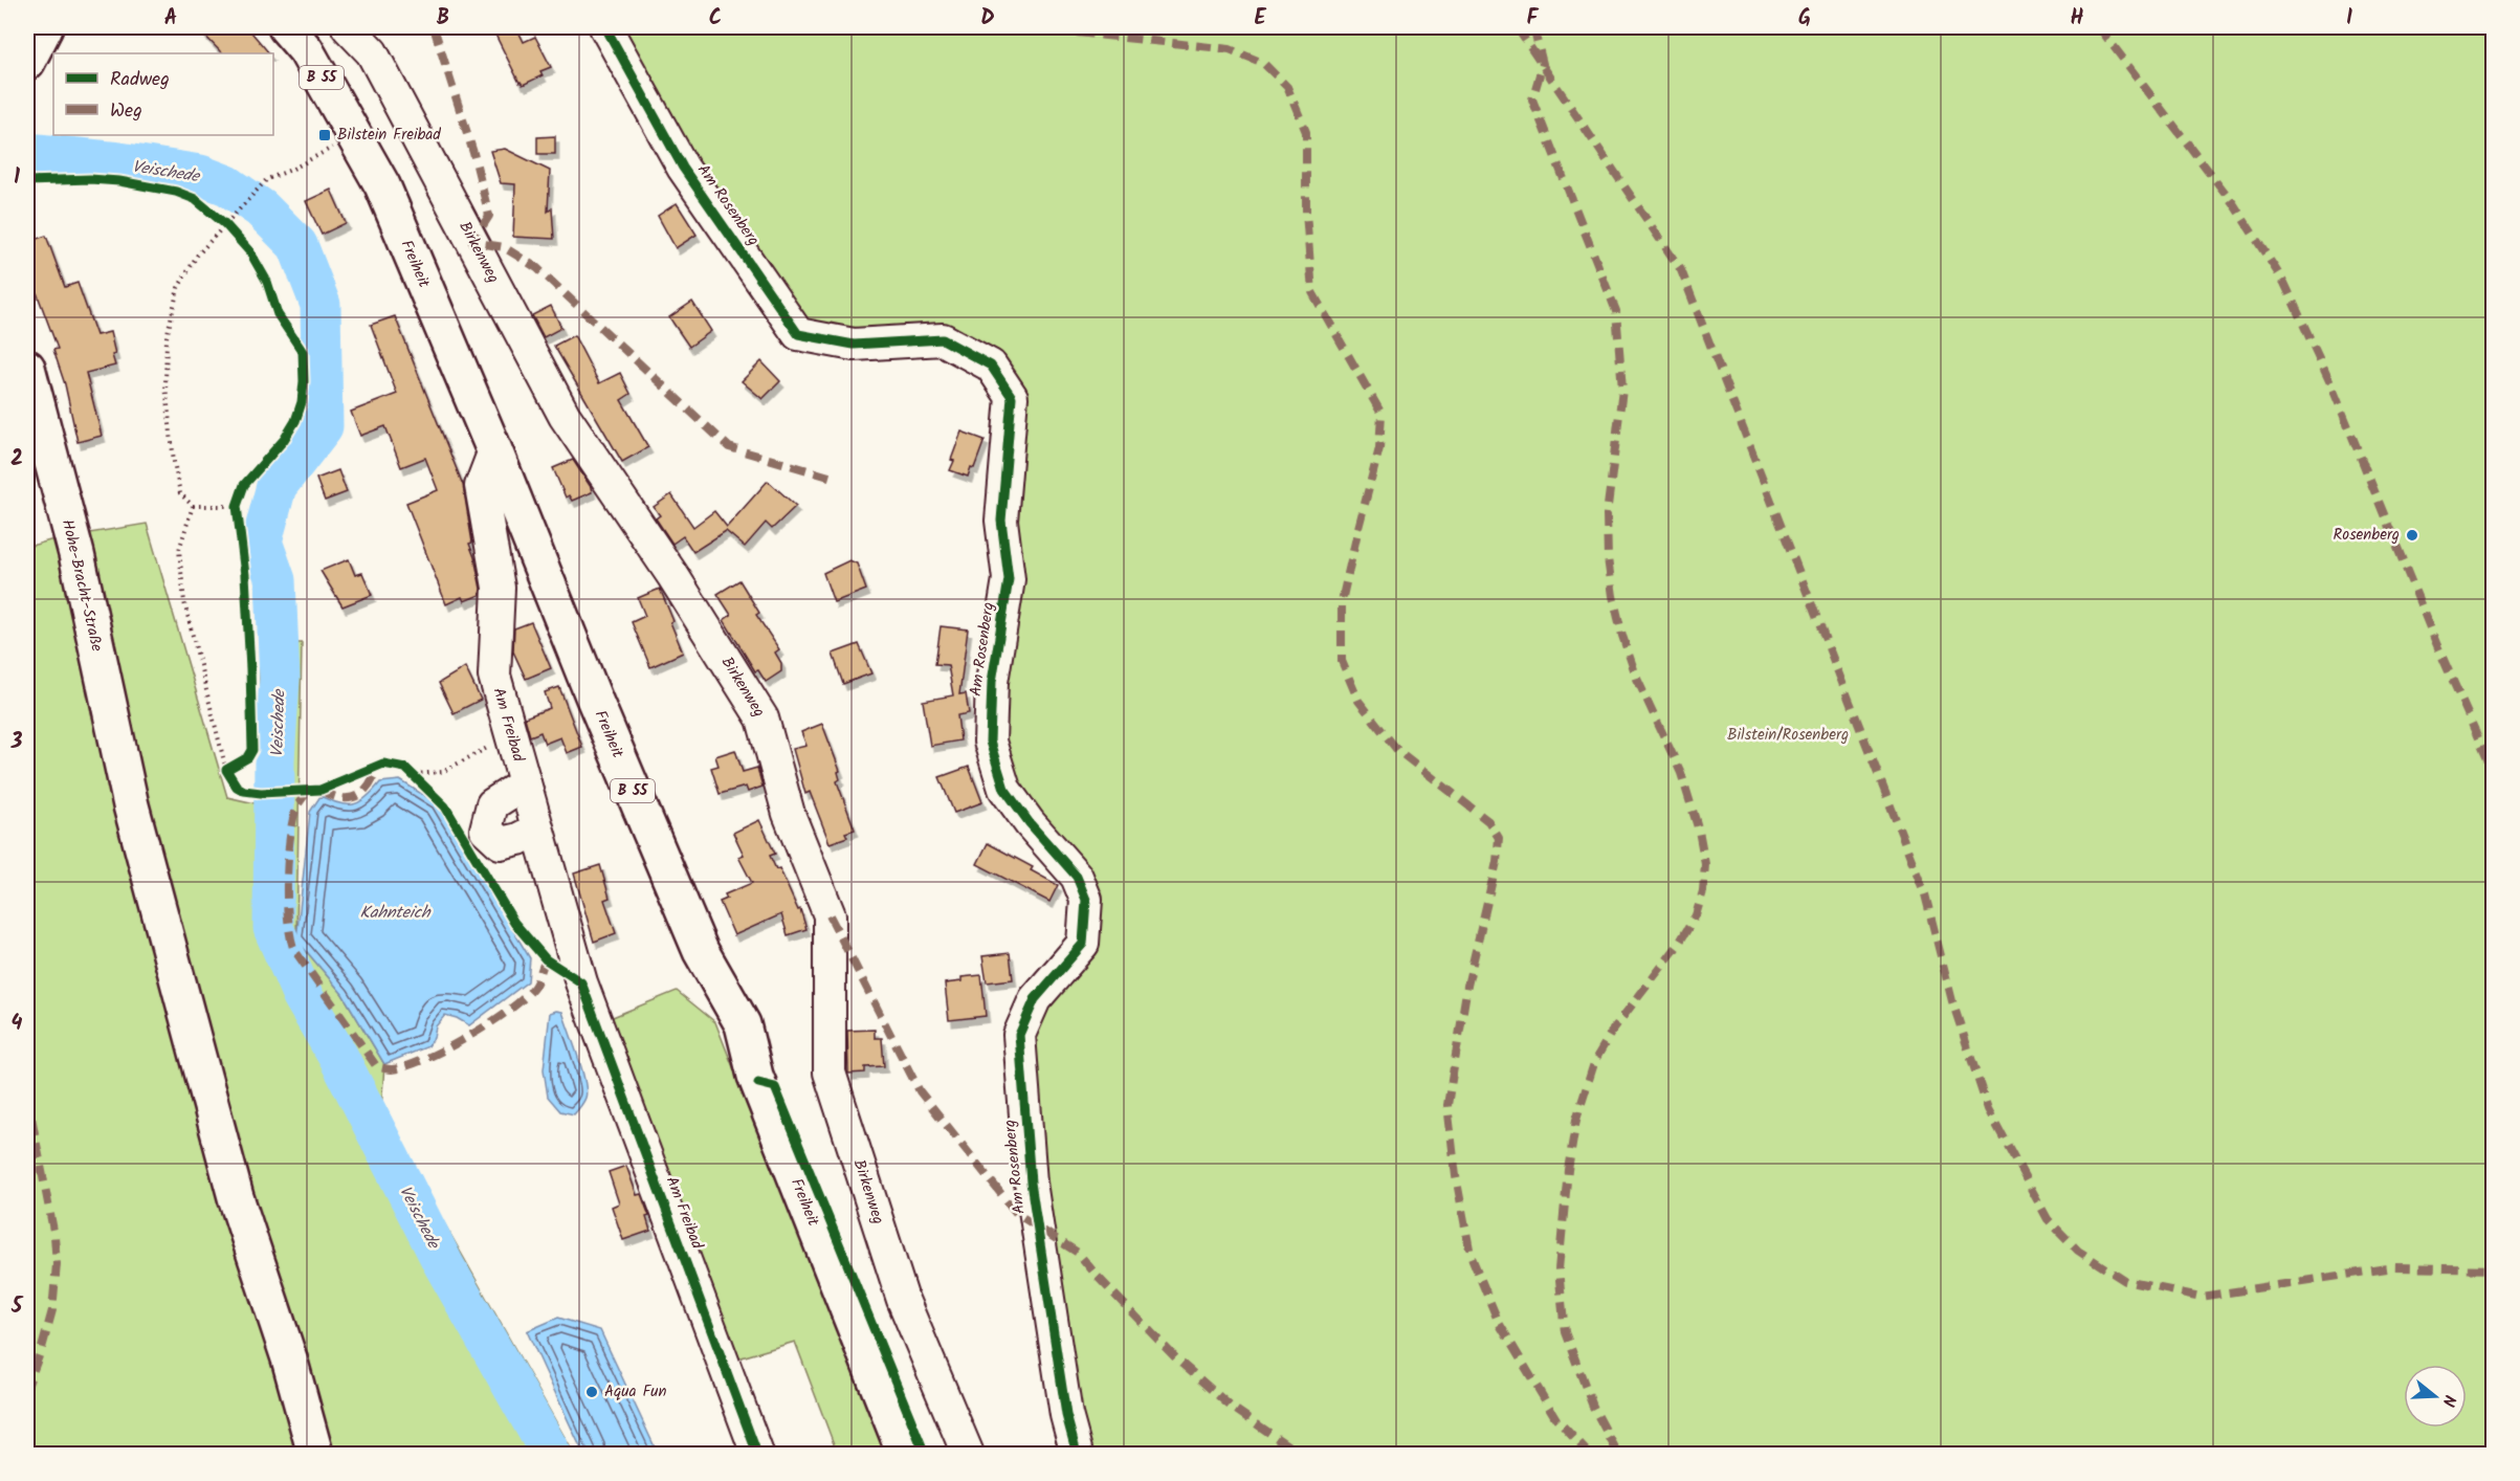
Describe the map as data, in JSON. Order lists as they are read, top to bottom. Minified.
{"streets":{"main road":["B 55","Freiheit","Hohe-Bracht-Straße"],"street":["Am Rosenberg","Birkenweg","Am Freibad"]},"crossings":[["Freiheit","Am Freibad"]],"water":["Veischede","Kahnteich"],"parks":["Bilstein/Rosenberg"],"places":{"transit":["Bilstein Freibad"],"other":["Rosenberg","Aqua Fun"]},"legend":["Radweg","Weg"],"north":"right","grid":{"columns":["A","B","C","D","E","F","G","H","I"],"rows":["1","2","3","4","5"]}}
